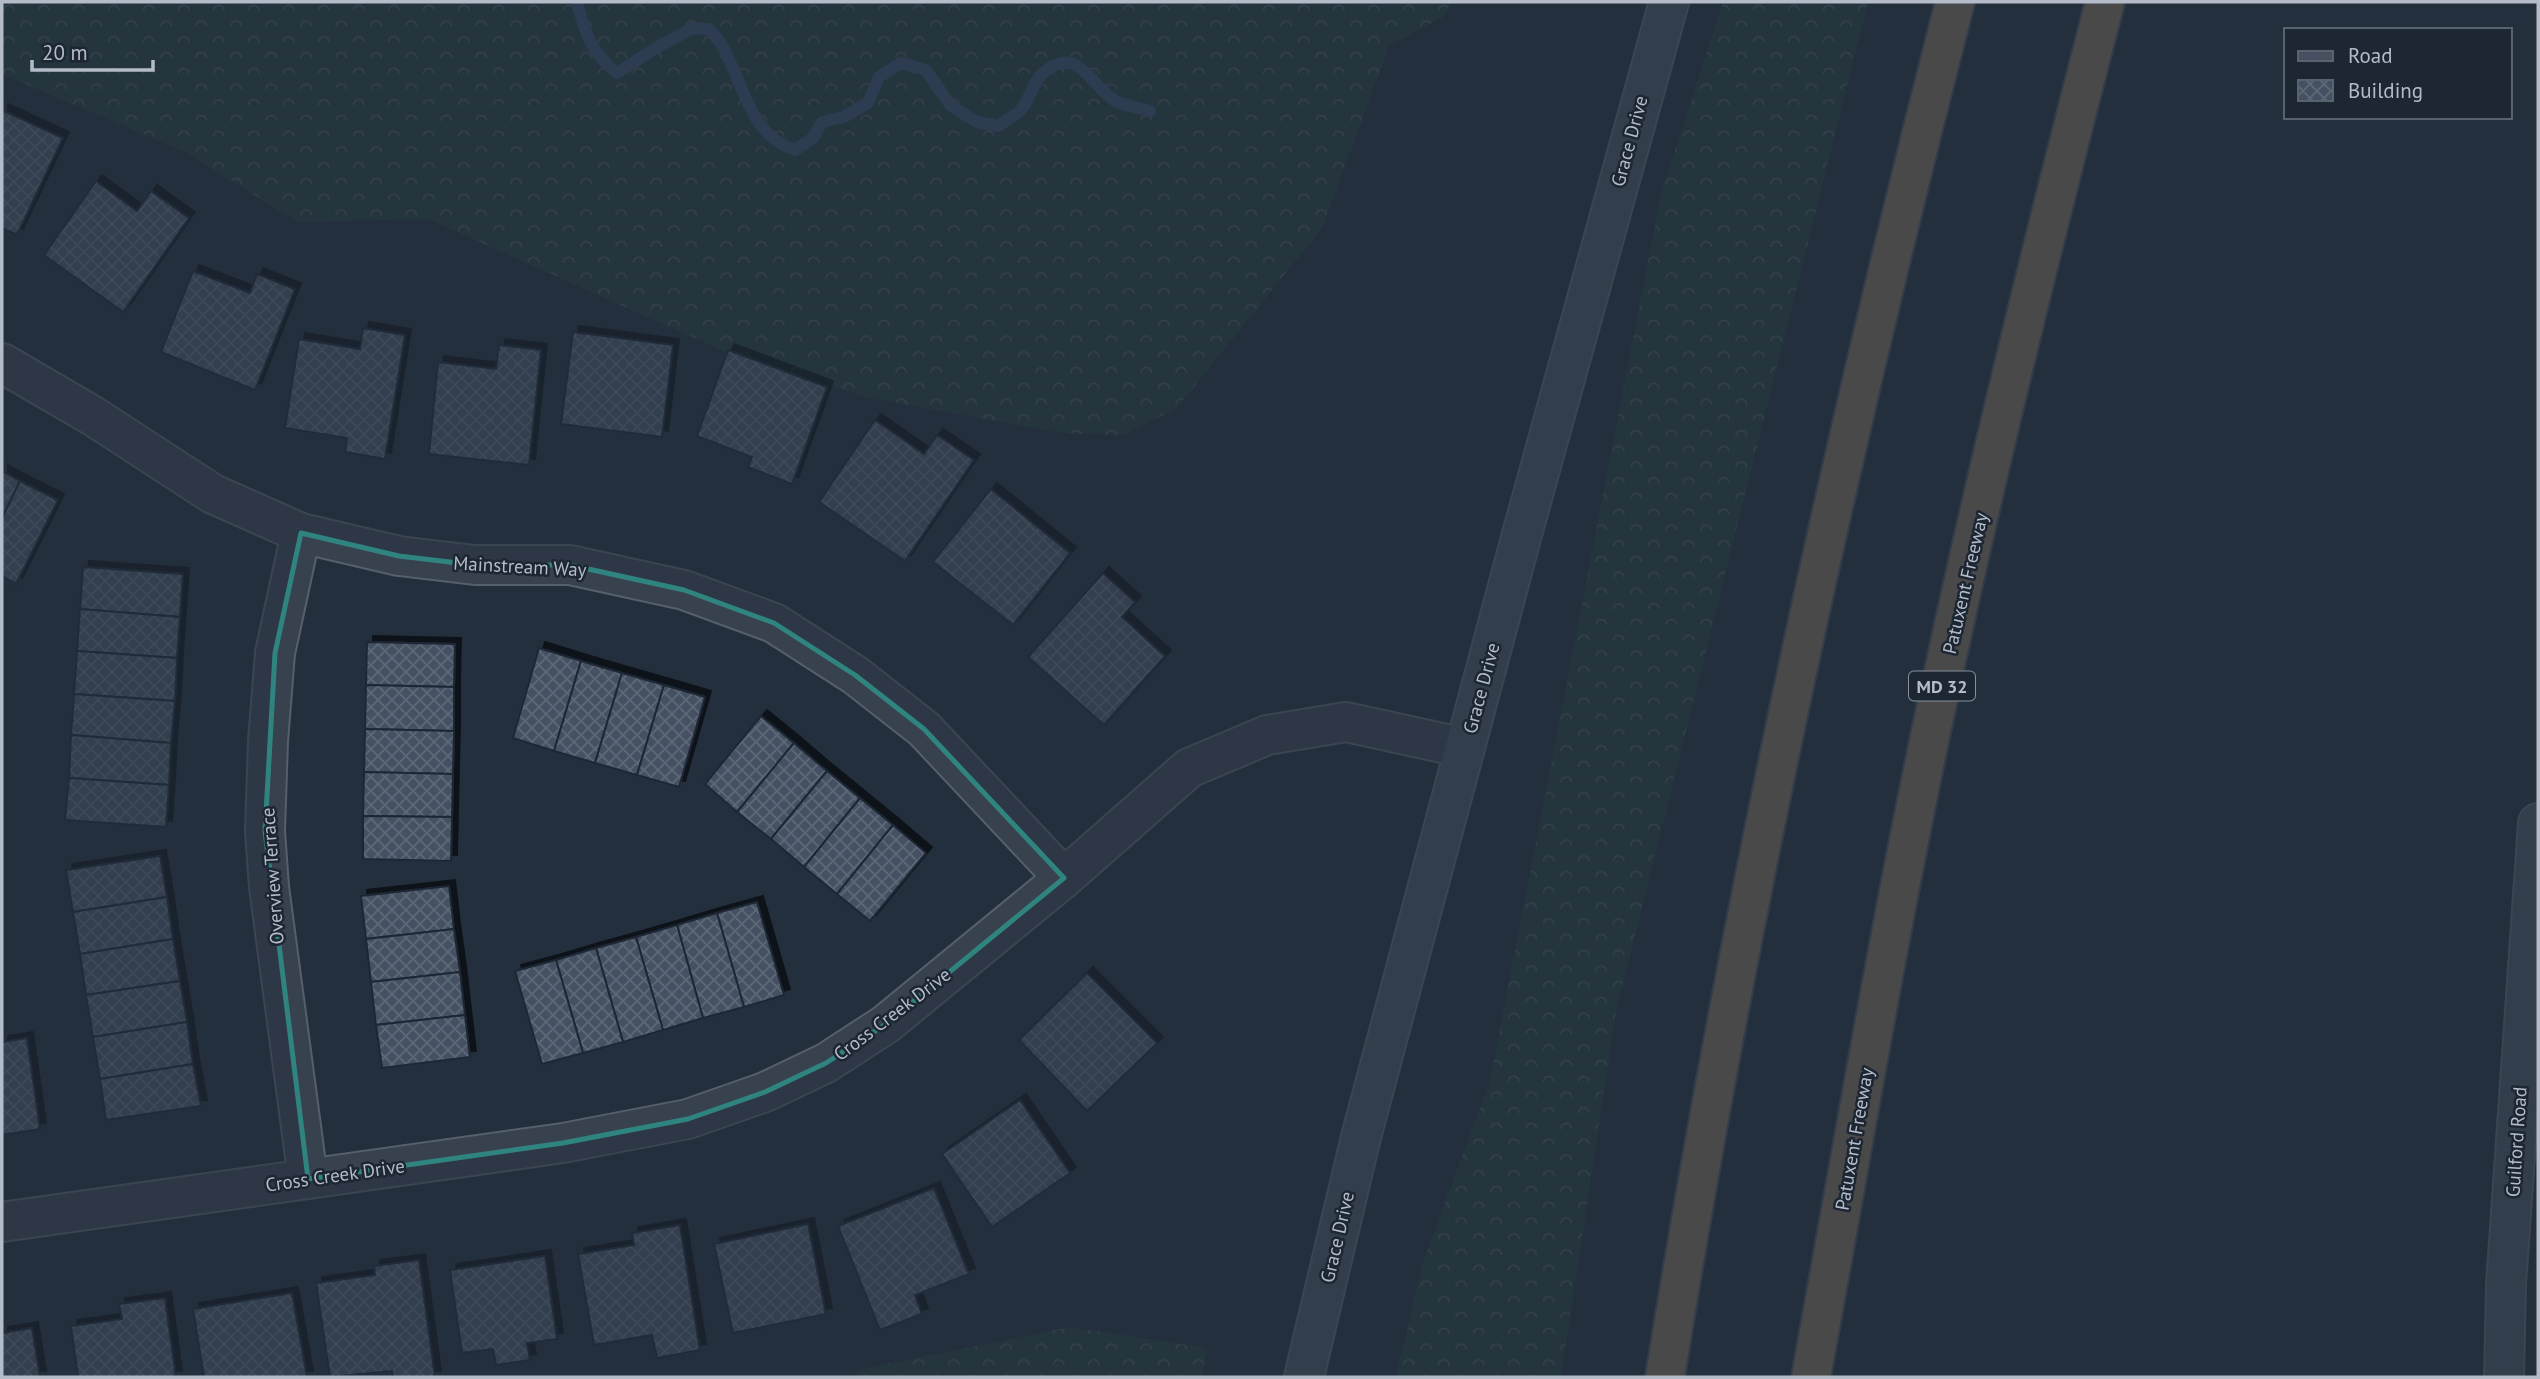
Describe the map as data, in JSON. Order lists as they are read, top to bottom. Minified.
{"streets":{"highway":["Patuxent Freeway","MD 32"],"street":["Grace Drive","Mainstream Way","Overview Terrace","Cross Creek Drive","Guilford Road"]},"crossings":[["Grace Drive","Cross Creek Drive"],["Mainstream Way","Overview Terrace"],["Mainstream Way","Cross Creek Drive"],["Overview Terrace","Cross Creek Drive"]],"legend":["Road","Building"],"scale_bar":"20 m"}
